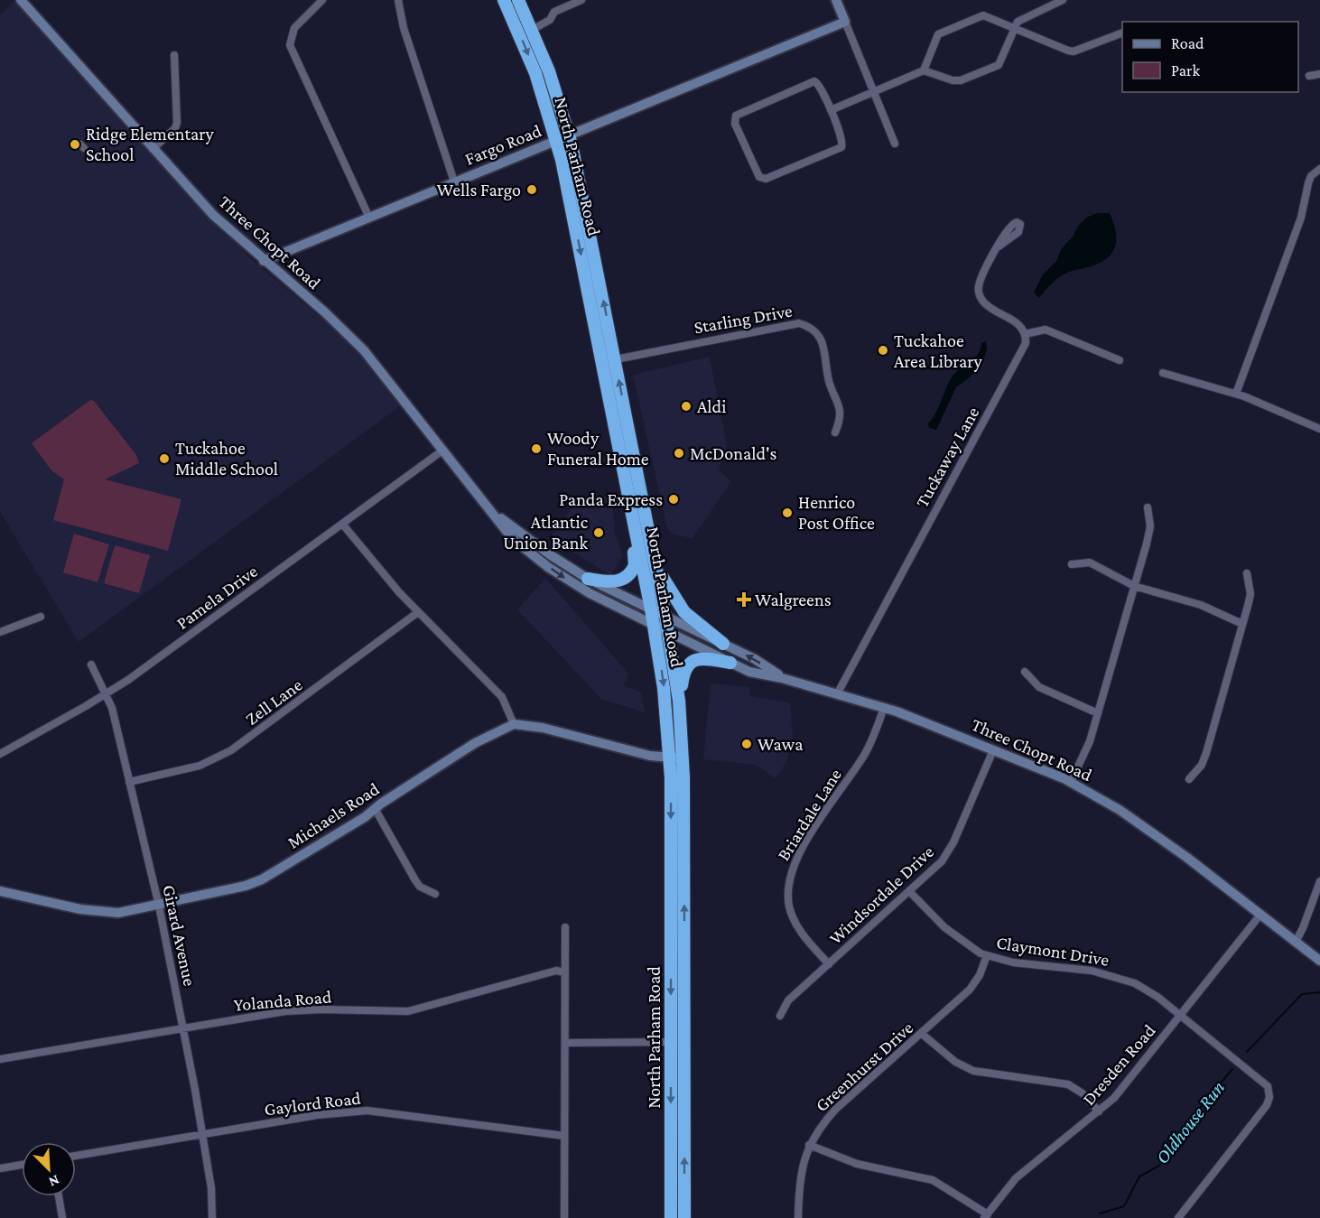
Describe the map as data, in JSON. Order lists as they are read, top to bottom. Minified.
{"streets":{"highway":["North Parham Road"],"main road":["Fargo Road","Three Chopt Road","Michaels Road"],"street":["Starling Drive","Tuckaway Lane","Pamela Drive","Zell Lane","Briardale Lane","Windsordale Drive","Girard Avenue","Claymont Drive","Yolanda Road","Dresden Road","Greenhurst Drive","Gaylord Road"]},"crossings":[["Fargo Road","North Parham Road"],["Fargo Road","Three Chopt Road"],["North Parham Road","Three Chopt Road"],["North Parham Road","Starling Drive"],["Three Chopt Road","Tuckaway Lane"],["Three Chopt Road","Pamela Drive"],["Three Chopt Road","Briardale Lane"],["Three Chopt Road","Windsordale Drive"],["Three Chopt Road","Dresden Road"],["Pamela Drive","Girard Avenue"],["Zell Lane","Girard Avenue"],["Briardale Lane","Windsordale Drive"],["Michaels Road","Girard Avenue"],["Windsordale Drive","Claymont Drive"],["Girard Avenue","Yolanda Road"],["Girard Avenue","Gaylord Road"],["Claymont Drive","Dresden Road"],["Claymont Drive","Greenhurst Drive"]],"water":["Oldhouse Run"],"places":{"other":["Ridge Elementary School","Wells Fargo","Tuckahoe Area Library","Aldi","Woody Funeral Home","McDonald's","Tuckahoe Middle School","Panda Express","Henrico Post Office","Atlantic Union Bank","Wawa"],"health":["Walgreens"]},"legend":["Road","Park"],"north":"bottom right"}
